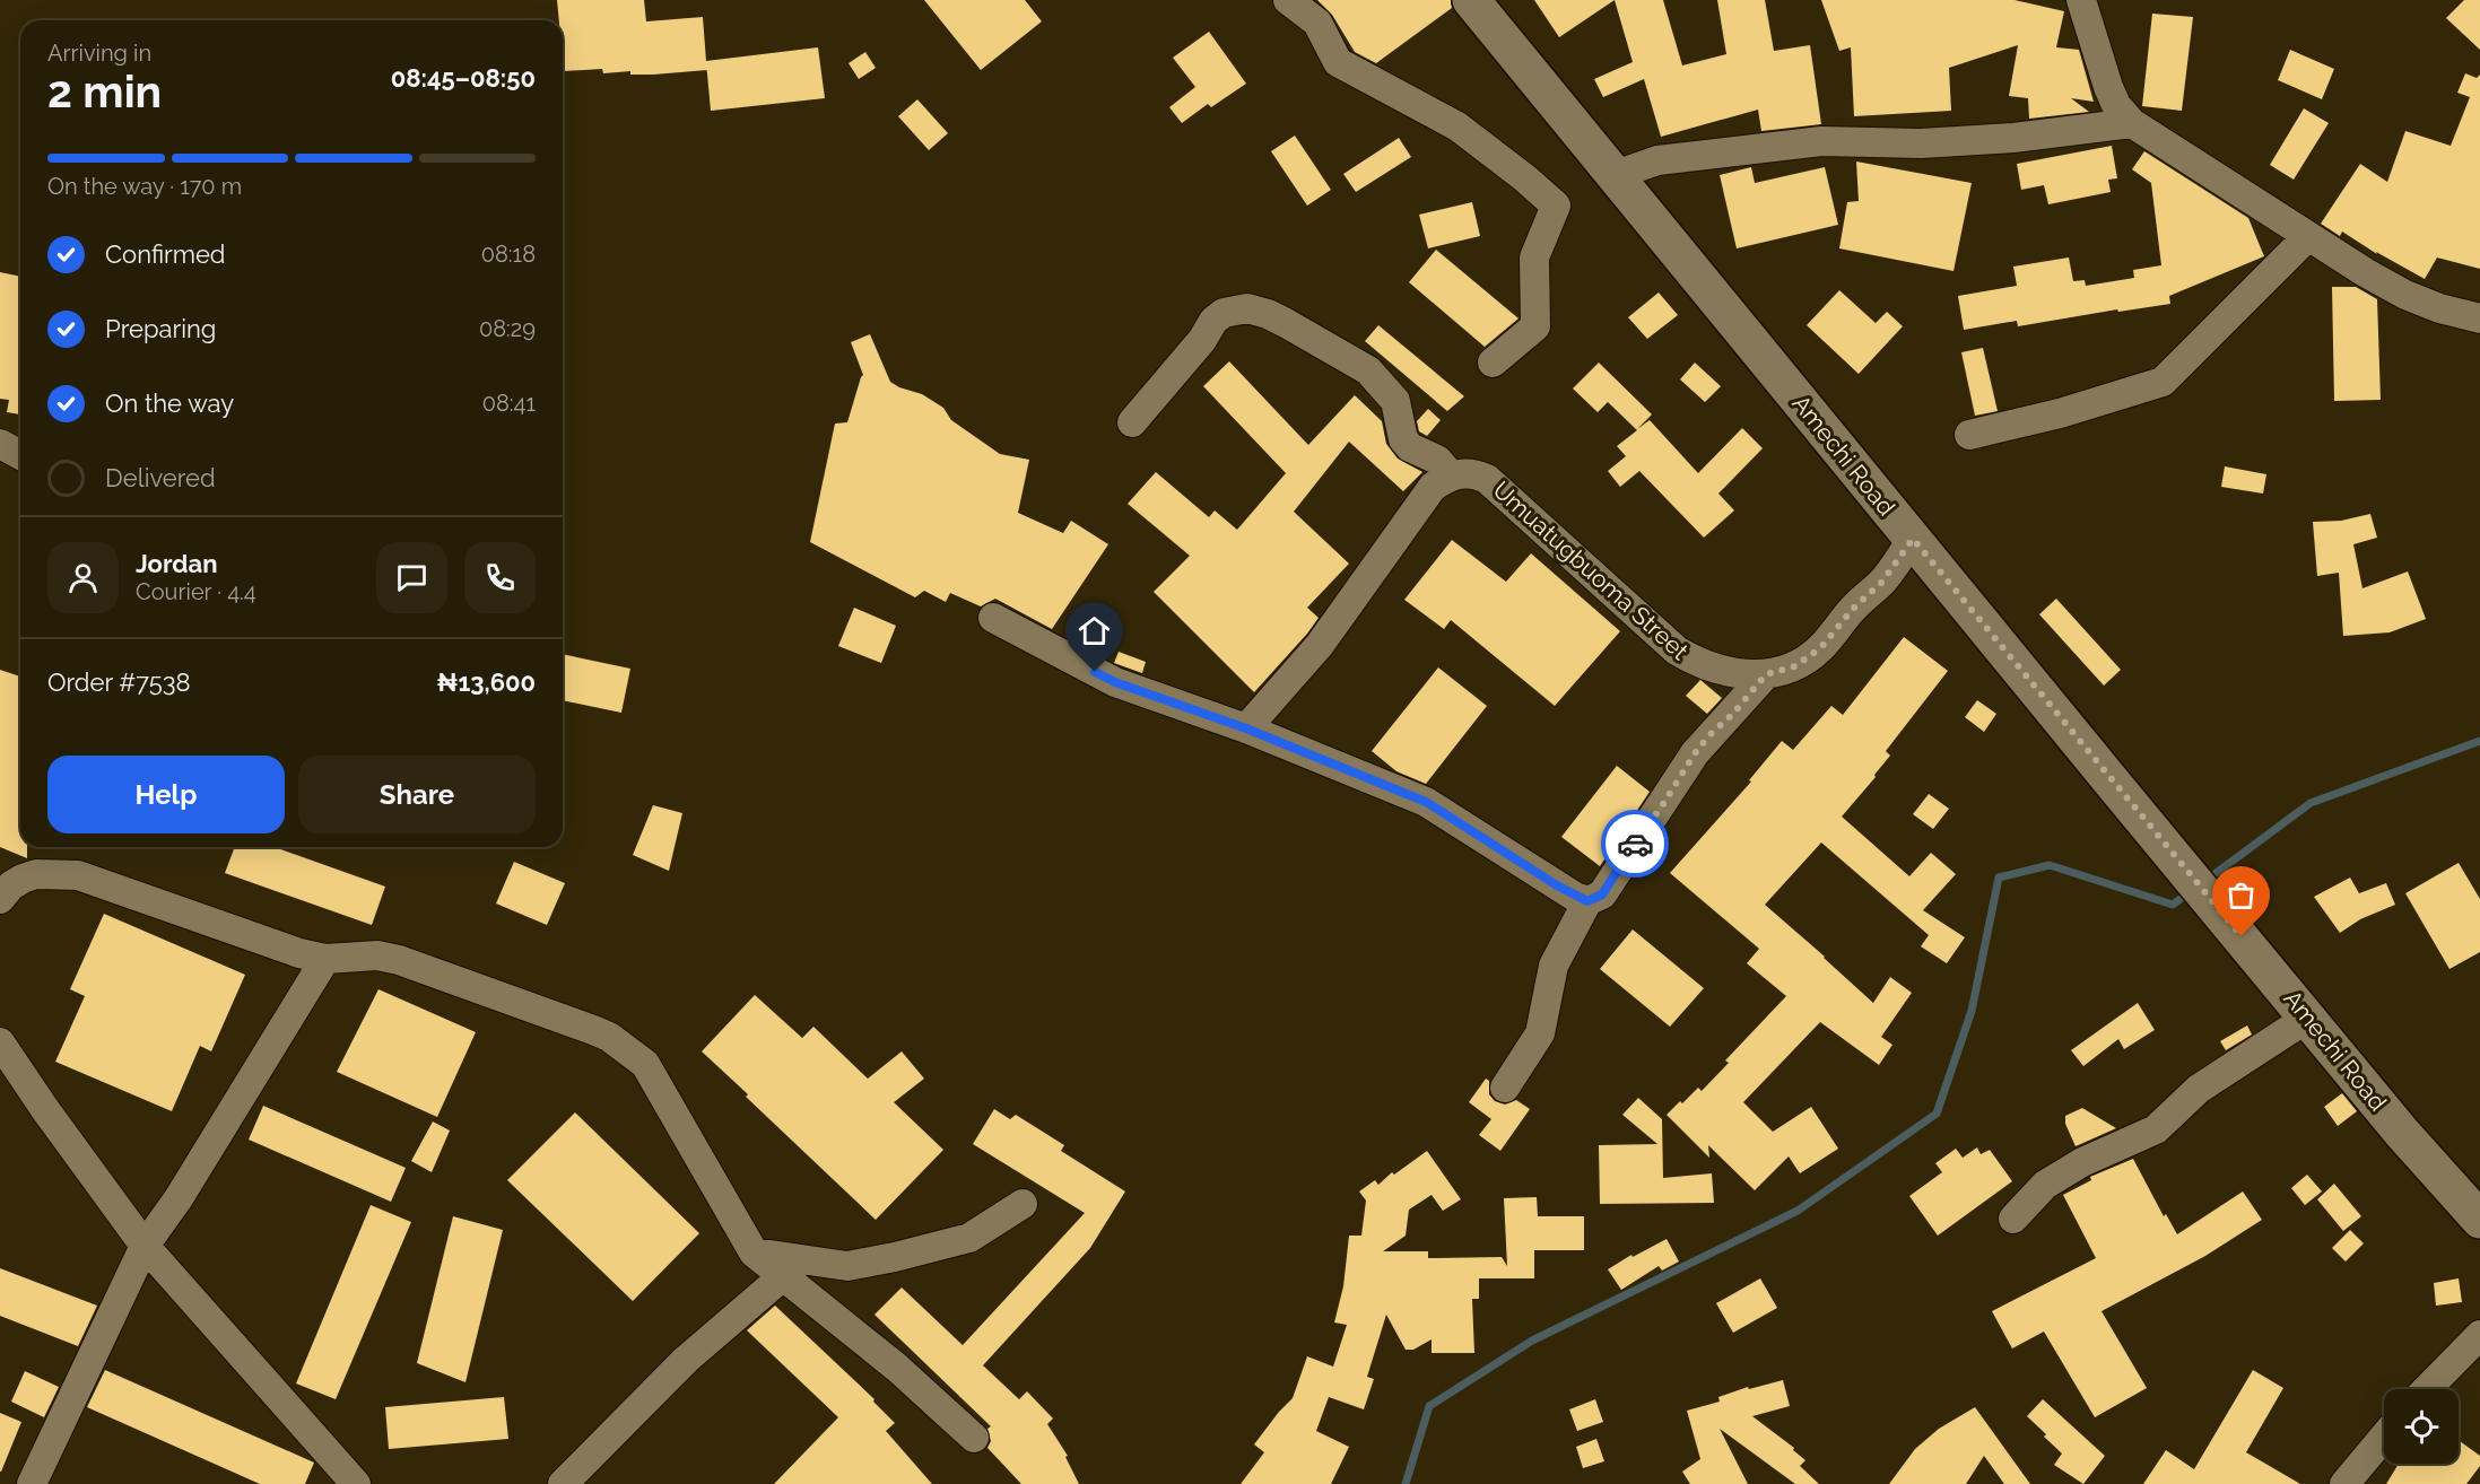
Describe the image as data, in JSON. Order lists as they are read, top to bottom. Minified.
{"streets":{"main road":["Amechi Road"],"street":["Umuatugbuoma Street"]},"crossings":[["Amechi Road","Umuatugbuoma Street"]],"page":{"heading":["2 min","Arriving in","08:45–08:50"],"panel":["Jordan","Courier · 4.4","Order #7538","₦13,600"],"bar":"On the way · 170 m","list":[["Confirmed","08:18"],["Preparing","08:29"],["On the way","08:41"],"Delivered"],"buttons":["Help","Share"]}}
